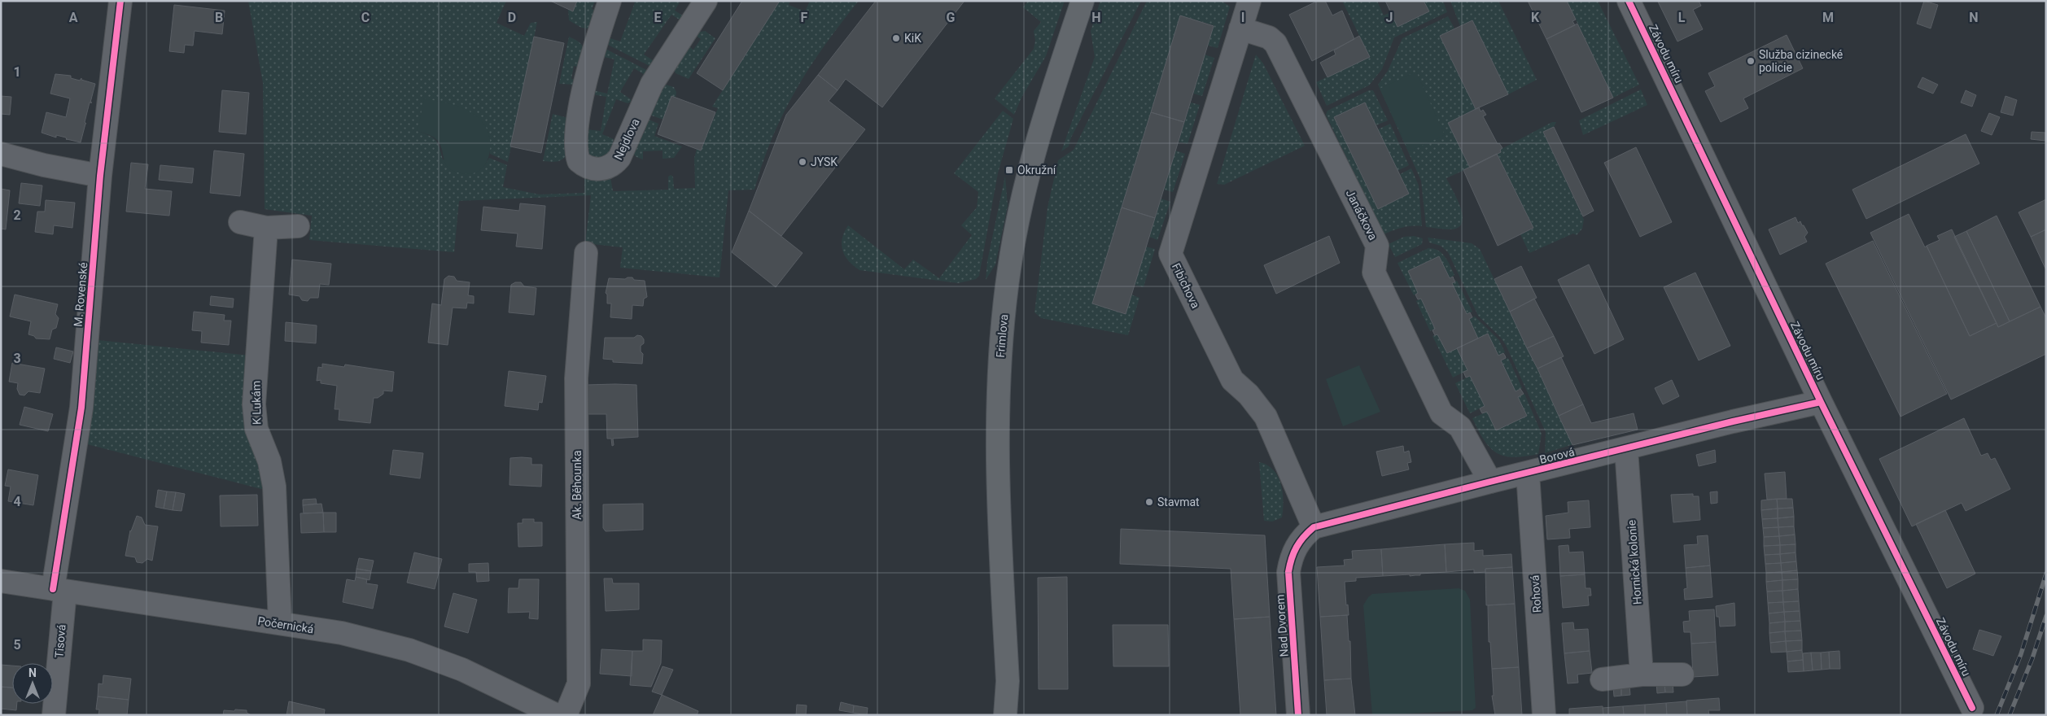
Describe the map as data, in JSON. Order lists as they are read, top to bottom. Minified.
{"streets":{"main road":["Frimlova"],"street":["Závodu míru","Nejdlova","Janáčkova","Fibichova","M. Rovenské","K Lukám","Borová","Ak. Běhounka","Hornická kolonie","Rohová","Počernická","Nad Dvorem","Tisová"]},"crossings":[["Závodu míru","Borová"],["Janáčkova","Fibichova"],["Janáčkova","Borová"],["Fibichova","Borová"],["Fibichova","Nad Dvorem"],["M. Rovenské","Počernická"],["M. Rovenské","Tisová"],["K Lukám","Počernická"],["Borová","Hornická kolonie"],["Borová","Rohová"],["Borová","Nad Dvorem"],["Počernická","Tisová"]],"places":{"other":["KiK","Služba cizinecké policie","JYSK","Stavmat"],"transit":["Okružní"]},"north":"top","grid":{"columns":["A","B","C","D","E","F","G","H","I","J","K","L","M","N"],"rows":["1","2","3","4","5"]}}
